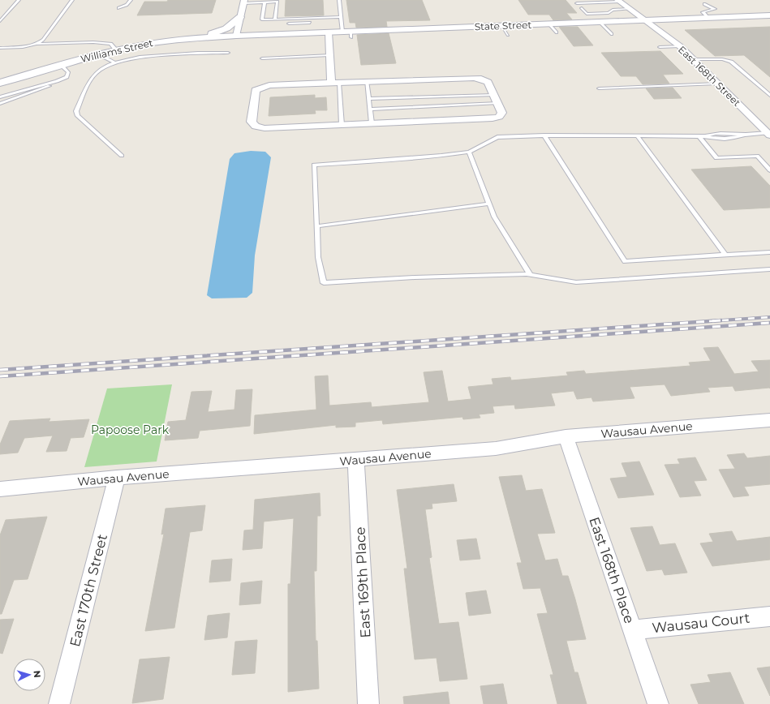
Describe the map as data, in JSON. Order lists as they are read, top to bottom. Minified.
{"streets":{"street":["State Street","Williams Street","East 168th Street","Wausau Avenue","East 168th Place","East 169th Place","East 170th Street","Wausau Court"]},"crossings":[["State Street","Williams Street"],["State Street","East 168th Street"],["Wausau Avenue","East 168th Place"],["Wausau Avenue","East 169th Place"],["Wausau Avenue","East 170th Street"],["East 168th Place","Wausau Court"]],"parks":["Papoose Park"],"north":"right"}
